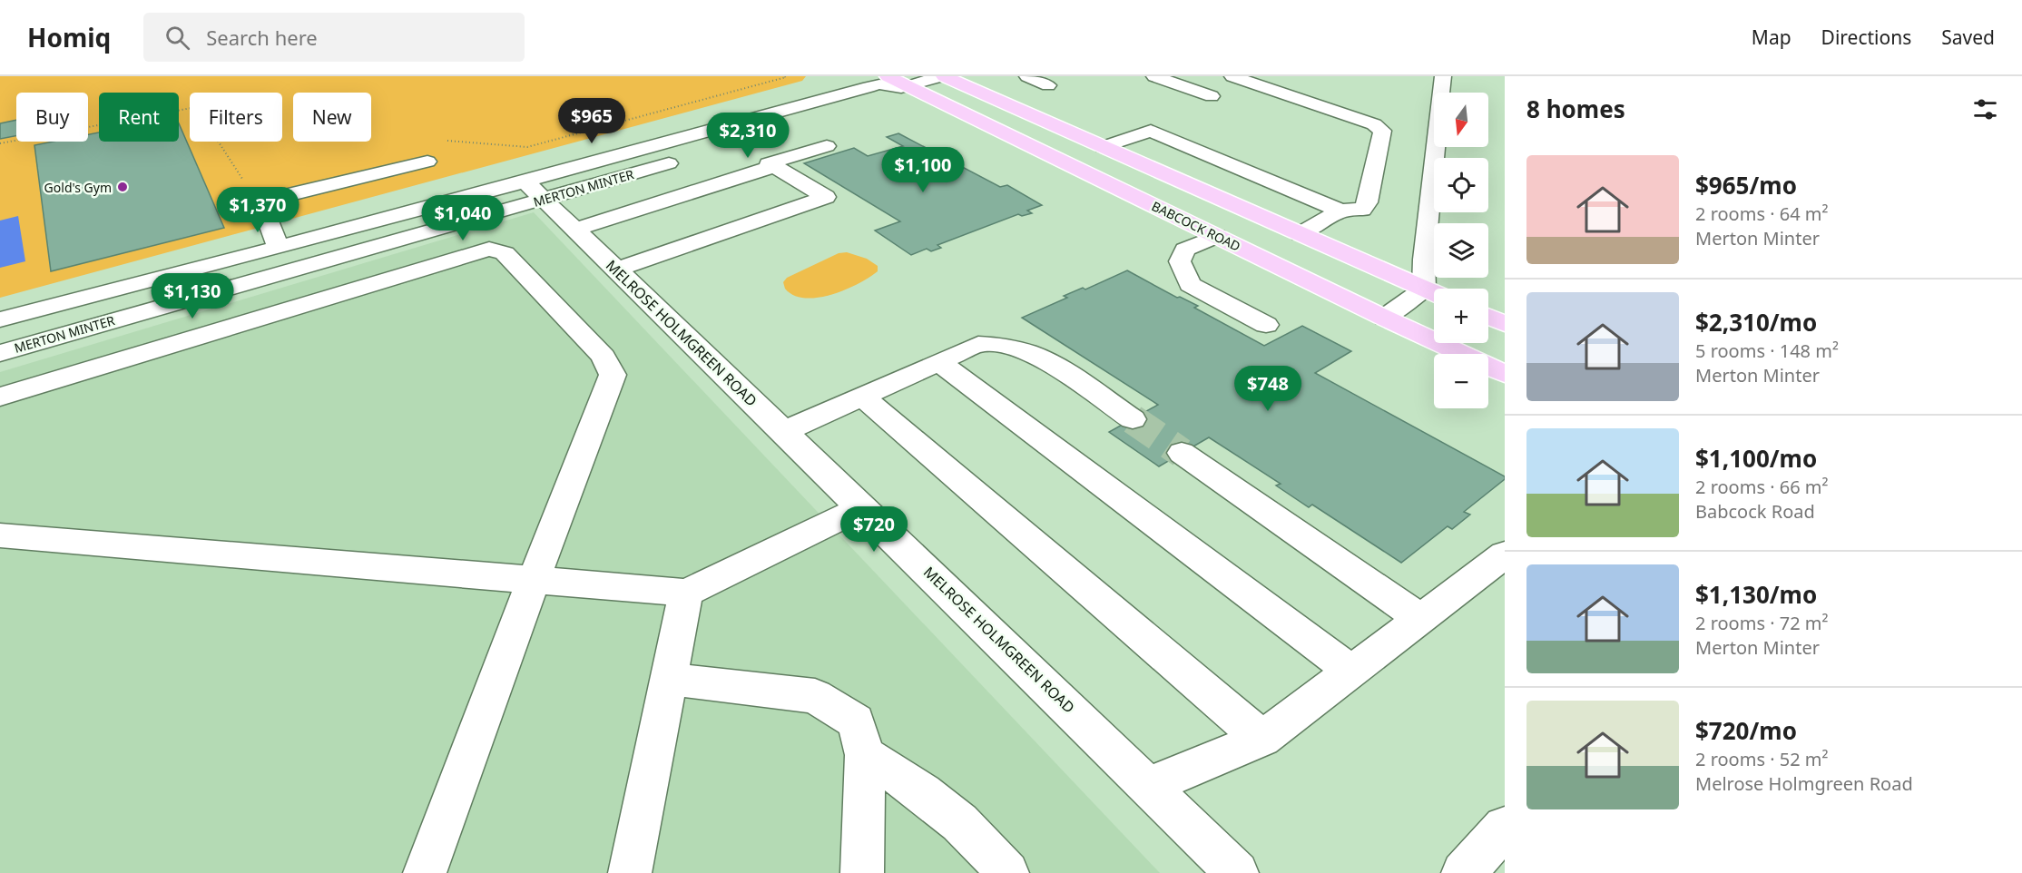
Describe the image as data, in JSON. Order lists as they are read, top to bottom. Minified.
{"streets":{"main road":["BABCOCK ROAD"],"street":["MERTON MINTER","MELROSE HOLMGREEN ROAD"]},"crossings":[["MERTON MINTER","BABCOCK ROAD"],["MERTON MINTER","MELROSE HOLMGREEN ROAD"]],"places":["Gold's Gym"],"north":"bottom","page":{"header":"Homiq","search":"Search here","nav":["Map","Directions","Saved"],"heading":"8 homes","map_buttons":["+","−"],"chip":["Buy","Rent","Filters","New"],"price":["$965","$2,310","$1,100","$1,370","$1,040","$1,130","$748","$720"],"list":[{"name":"$965/mo","note":"2 rooms · 64 m² · Merton Minter"},{"name":"$2,310/mo","note":"5 rooms · 148 m² · Merton Minter"},{"name":"$1,100/mo","note":"2 rooms · 66 m² · Babcock Road"},{"name":"$1,130/mo","note":"2 rooms · 72 m² · Merton Minter"},{"name":"$720/mo","note":"2 rooms · 52 m² · Melrose Holmgreen Road"}]}}
